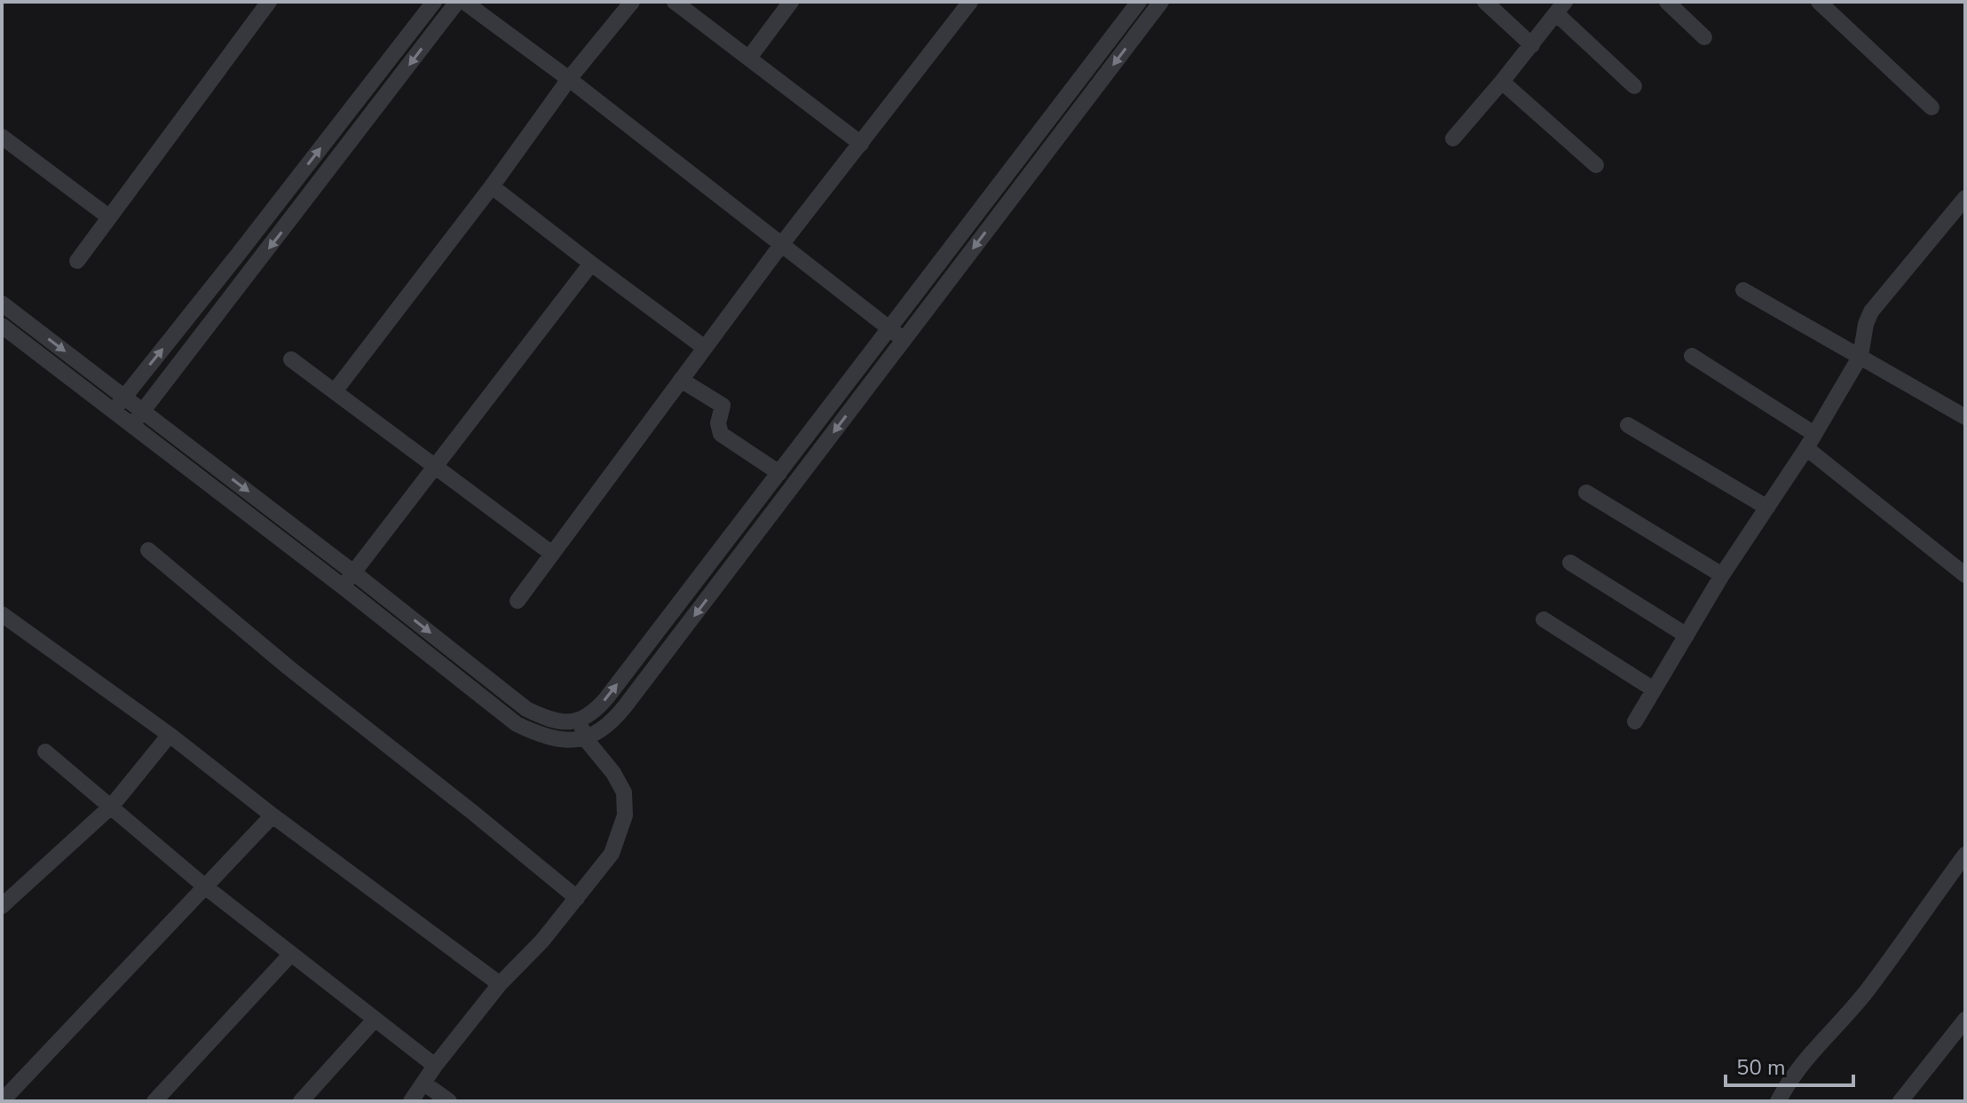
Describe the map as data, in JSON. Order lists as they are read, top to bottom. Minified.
{"scale_bar":"50 m"}
